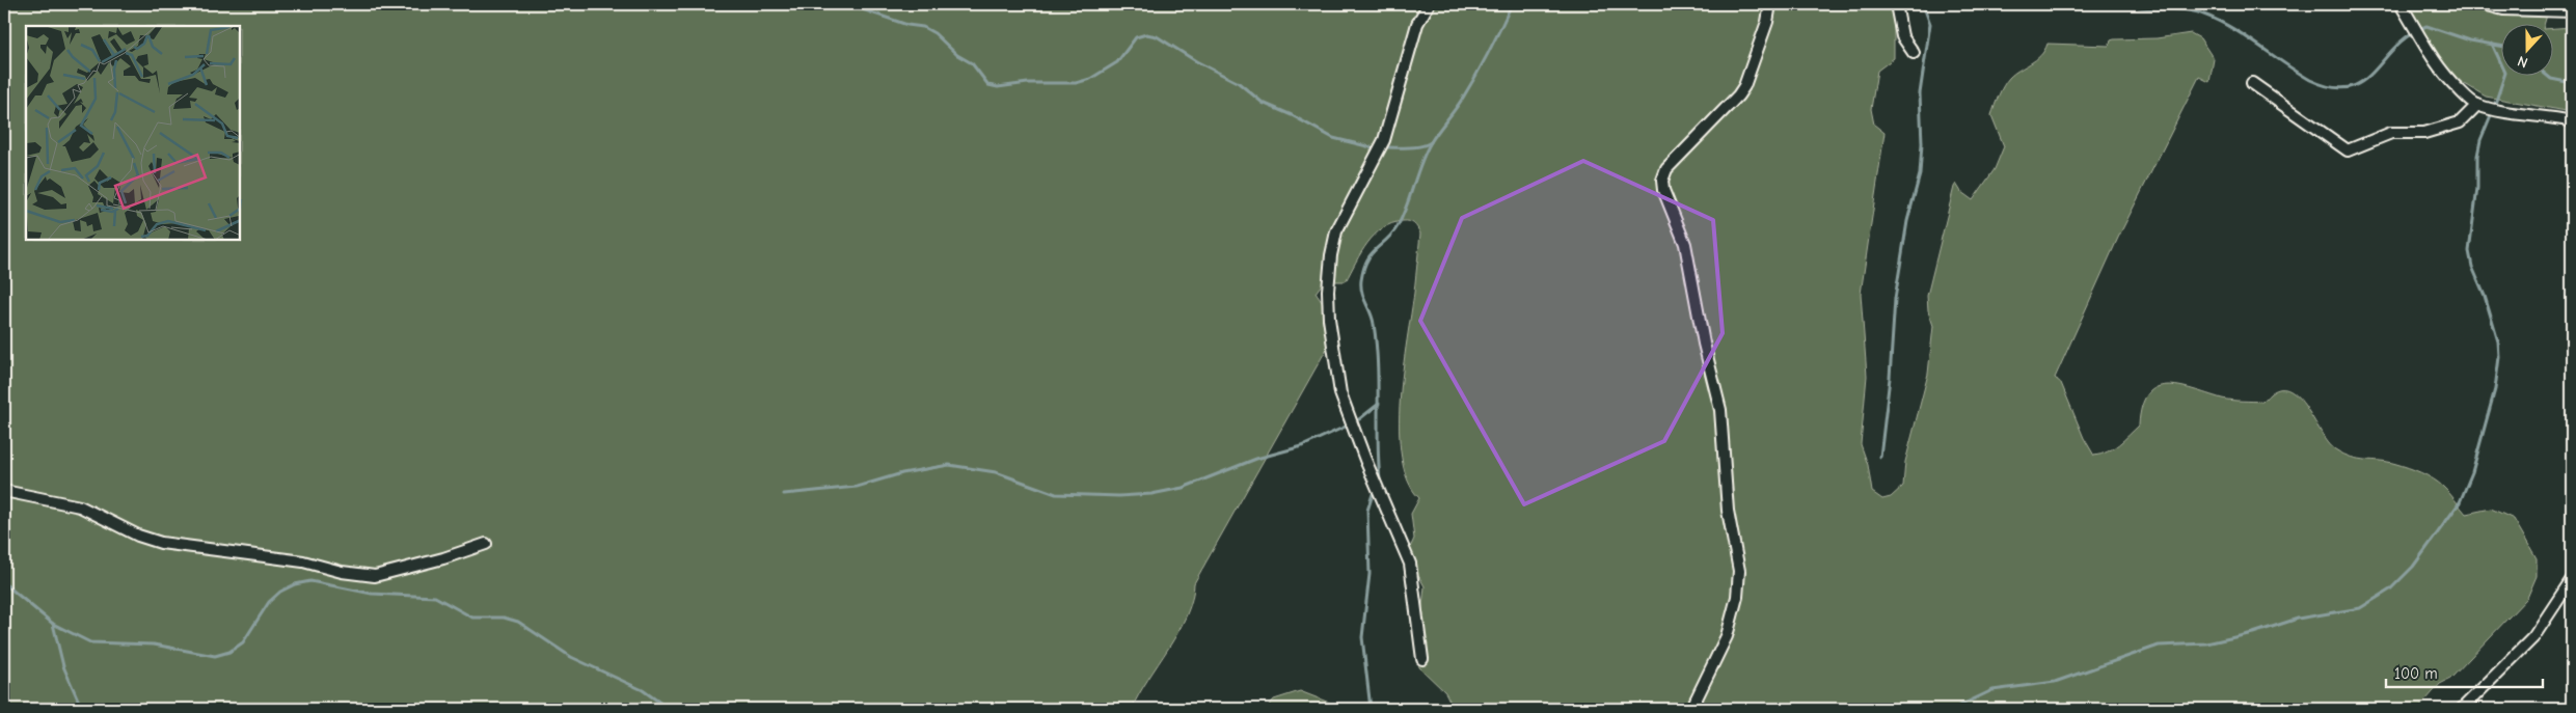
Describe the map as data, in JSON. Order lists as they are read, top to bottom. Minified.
{"scale_bar":"100 m","north":"bottom"}
